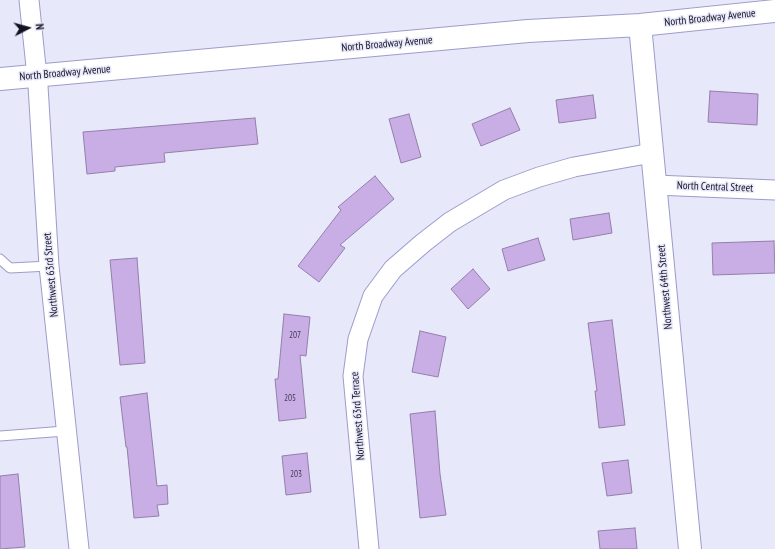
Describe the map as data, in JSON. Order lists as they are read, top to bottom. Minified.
{"streets":{"street":["North Broadway Avenue","North Central Street","Northwest 63rd Street","Northwest 64th Street","Northwest 63rd Terrace"]},"crossings":[["North Broadway Avenue","Northwest 63rd Street"],["North Broadway Avenue","Northwest 64th Street"],["North Central Street","Northwest 64th Street"],["Northwest 64th Street","Northwest 63rd Terrace"]],"house_numbers":["207","205","203"],"north":"right"}
